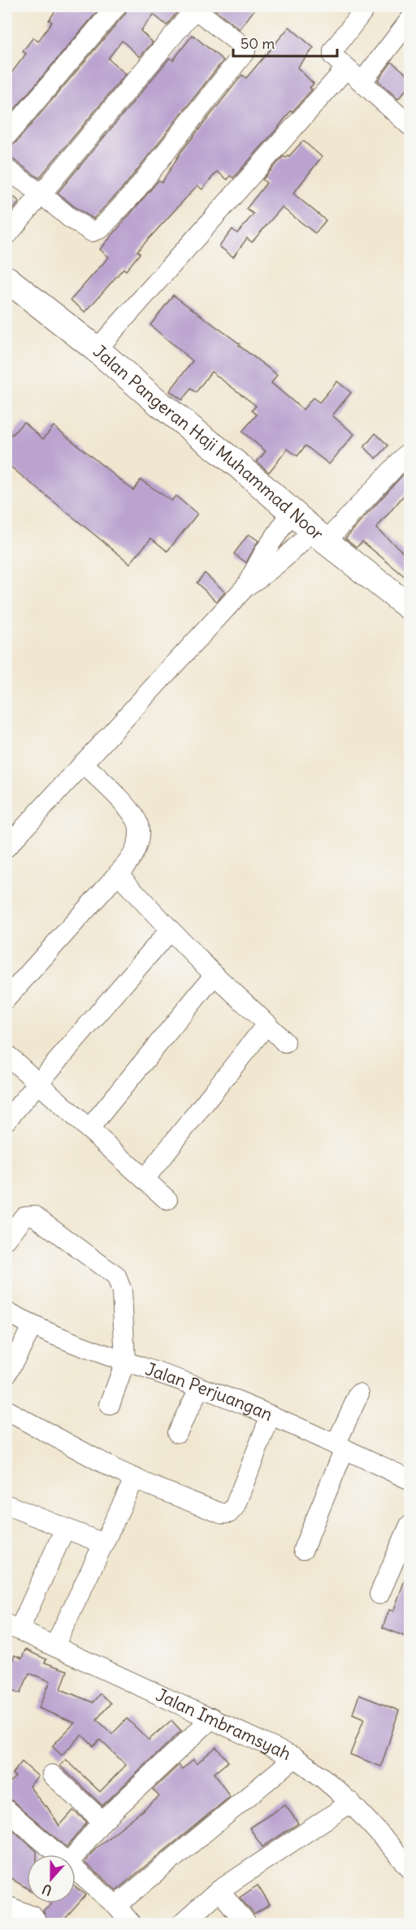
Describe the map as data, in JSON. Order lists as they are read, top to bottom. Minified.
{"streets":{"main road":["Jalan Pangeran Haji Muhammad Noor"],"street":["Jalan Perjuangan","Jalan Imbramsyah"]},"scale_bar":"50 m","north":"bottom"}
